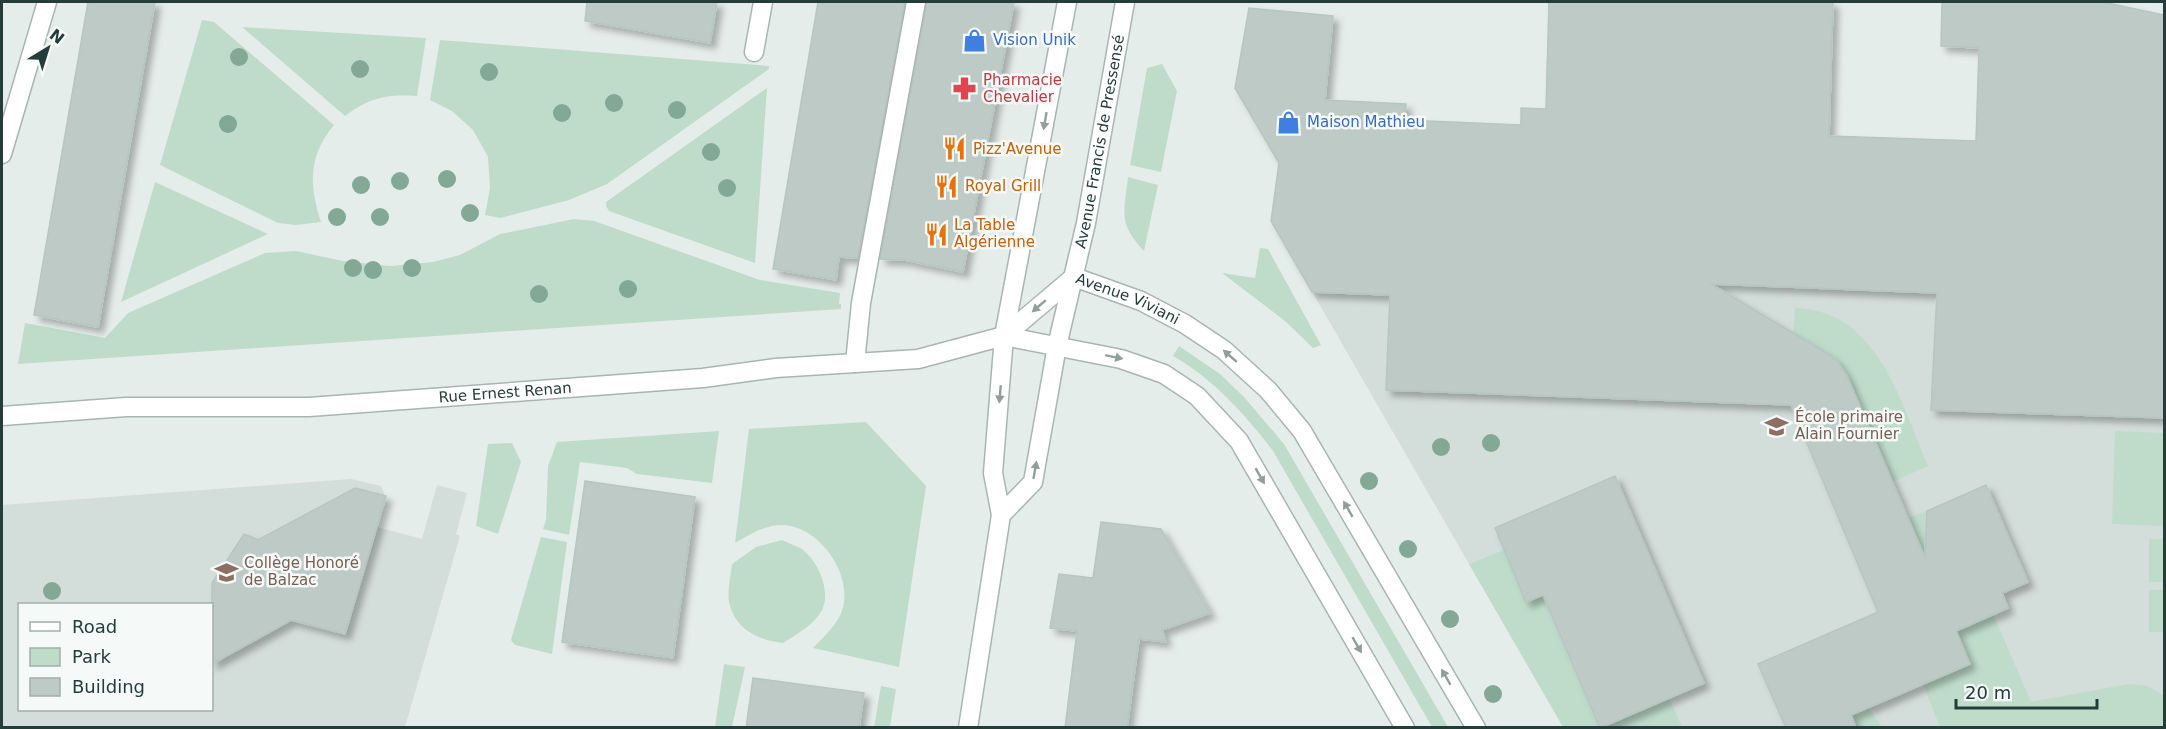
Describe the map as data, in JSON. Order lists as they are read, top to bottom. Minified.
{"streets":{"street":["Avenue Francis de Pressensé","Avenue Viviani","Rue Ernest Renan"]},"crossings":[["Avenue Francis de Pressensé","Avenue Viviani"],["Avenue Viviani","Rue Ernest Renan"]],"places":{"shop":["Vision Unik","Maison Mathieu"],"pharmacy":["Pharmacie Chevalier"],"restaurant":["Pizz'Avenue","Royal Grill","La Table Algérienne"],"school or university":["École primaire Alain Fournier","Collège Honoré de Balzac"]},"legend":["Road","Park","Building"],"scale_bar":"20 m","north":"top right"}
